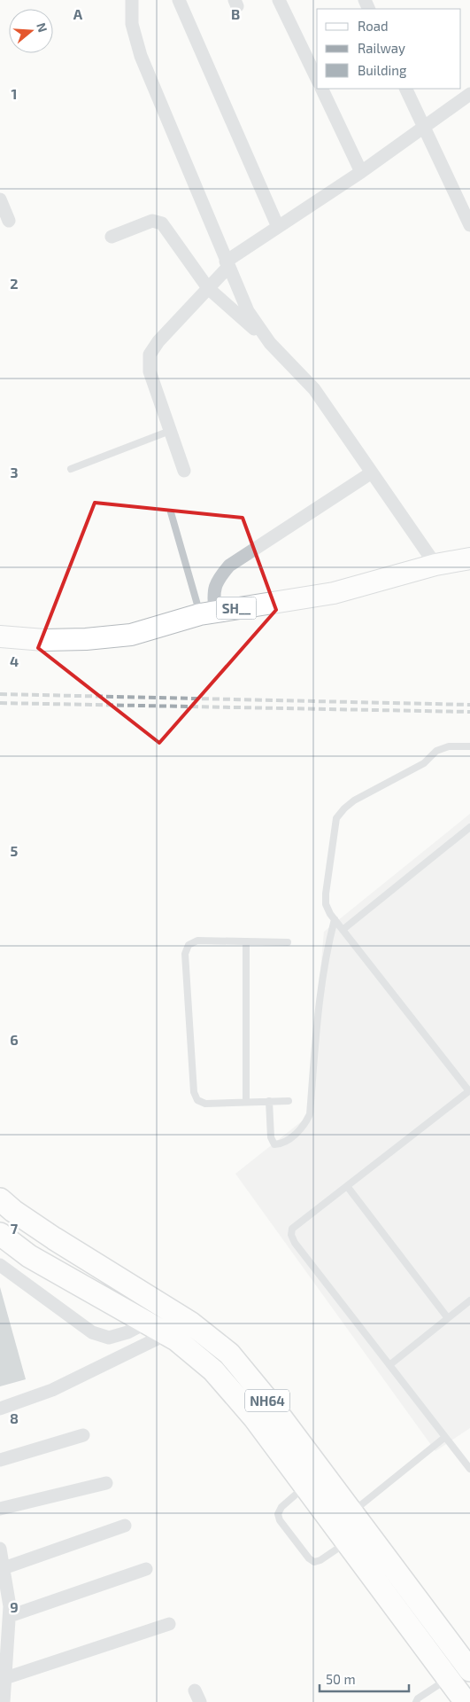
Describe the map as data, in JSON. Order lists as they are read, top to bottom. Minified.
{"streets":{"highway":["NH64"],"main road":["SH__"]},"legend":["Road","Railway","Building"],"scale_bar":"50 m","north":"right","grid":{"columns":["A","B"],"rows":["1","2","3","4","5","6","7","8","9"]}}
